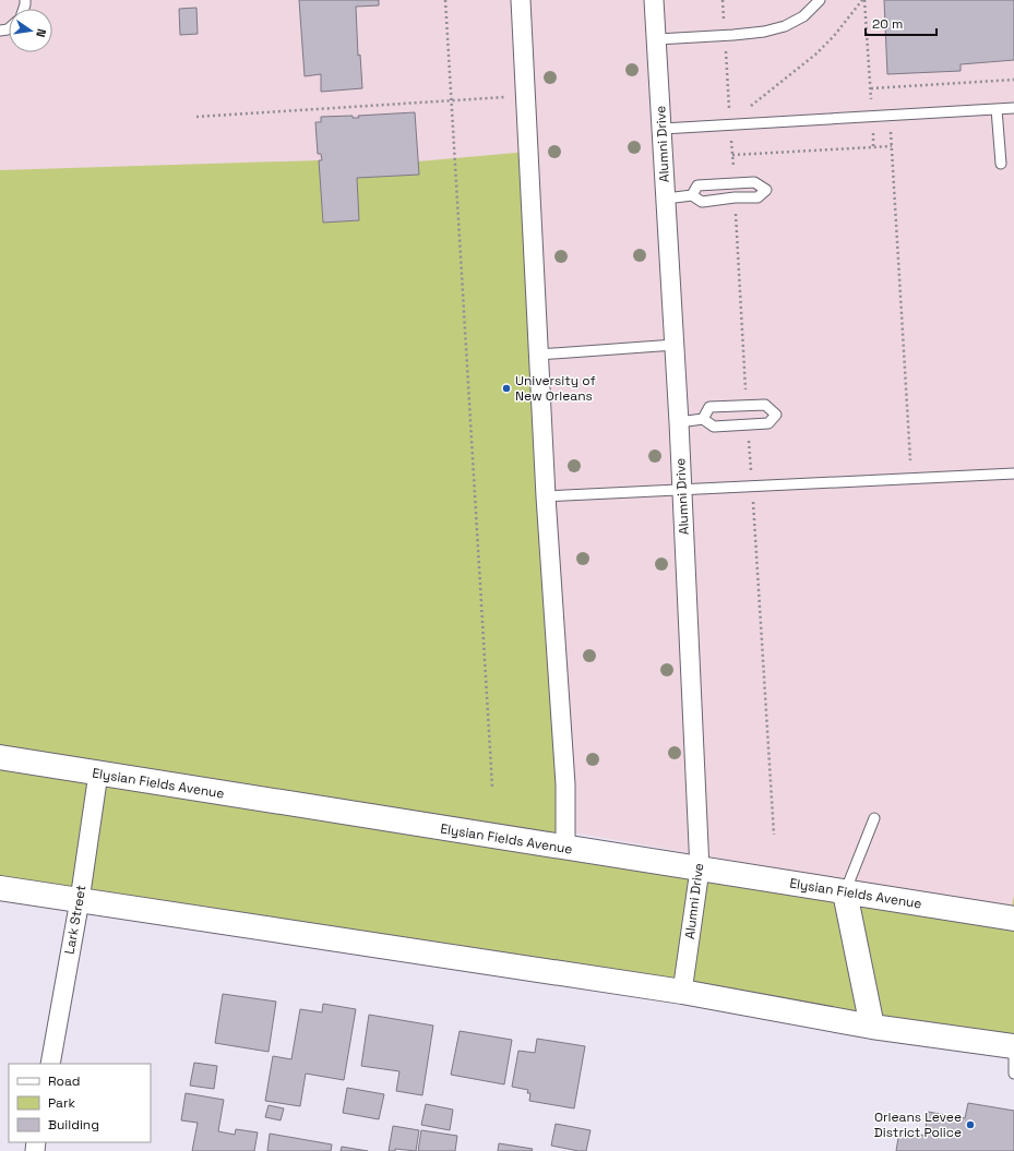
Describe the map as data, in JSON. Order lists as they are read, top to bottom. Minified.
{"streets":{"street":["Alumni Drive","Elysian Fields Avenue","Lark Street"]},"crossings":[["Alumni Drive","Elysian Fields Avenue"],["Elysian Fields Avenue","Lark Street"]],"places":["University of New Orleans","Orleans Levee District Police"],"legend":["Road","Park","Building"],"scale_bar":"20 m","north":"right"}
